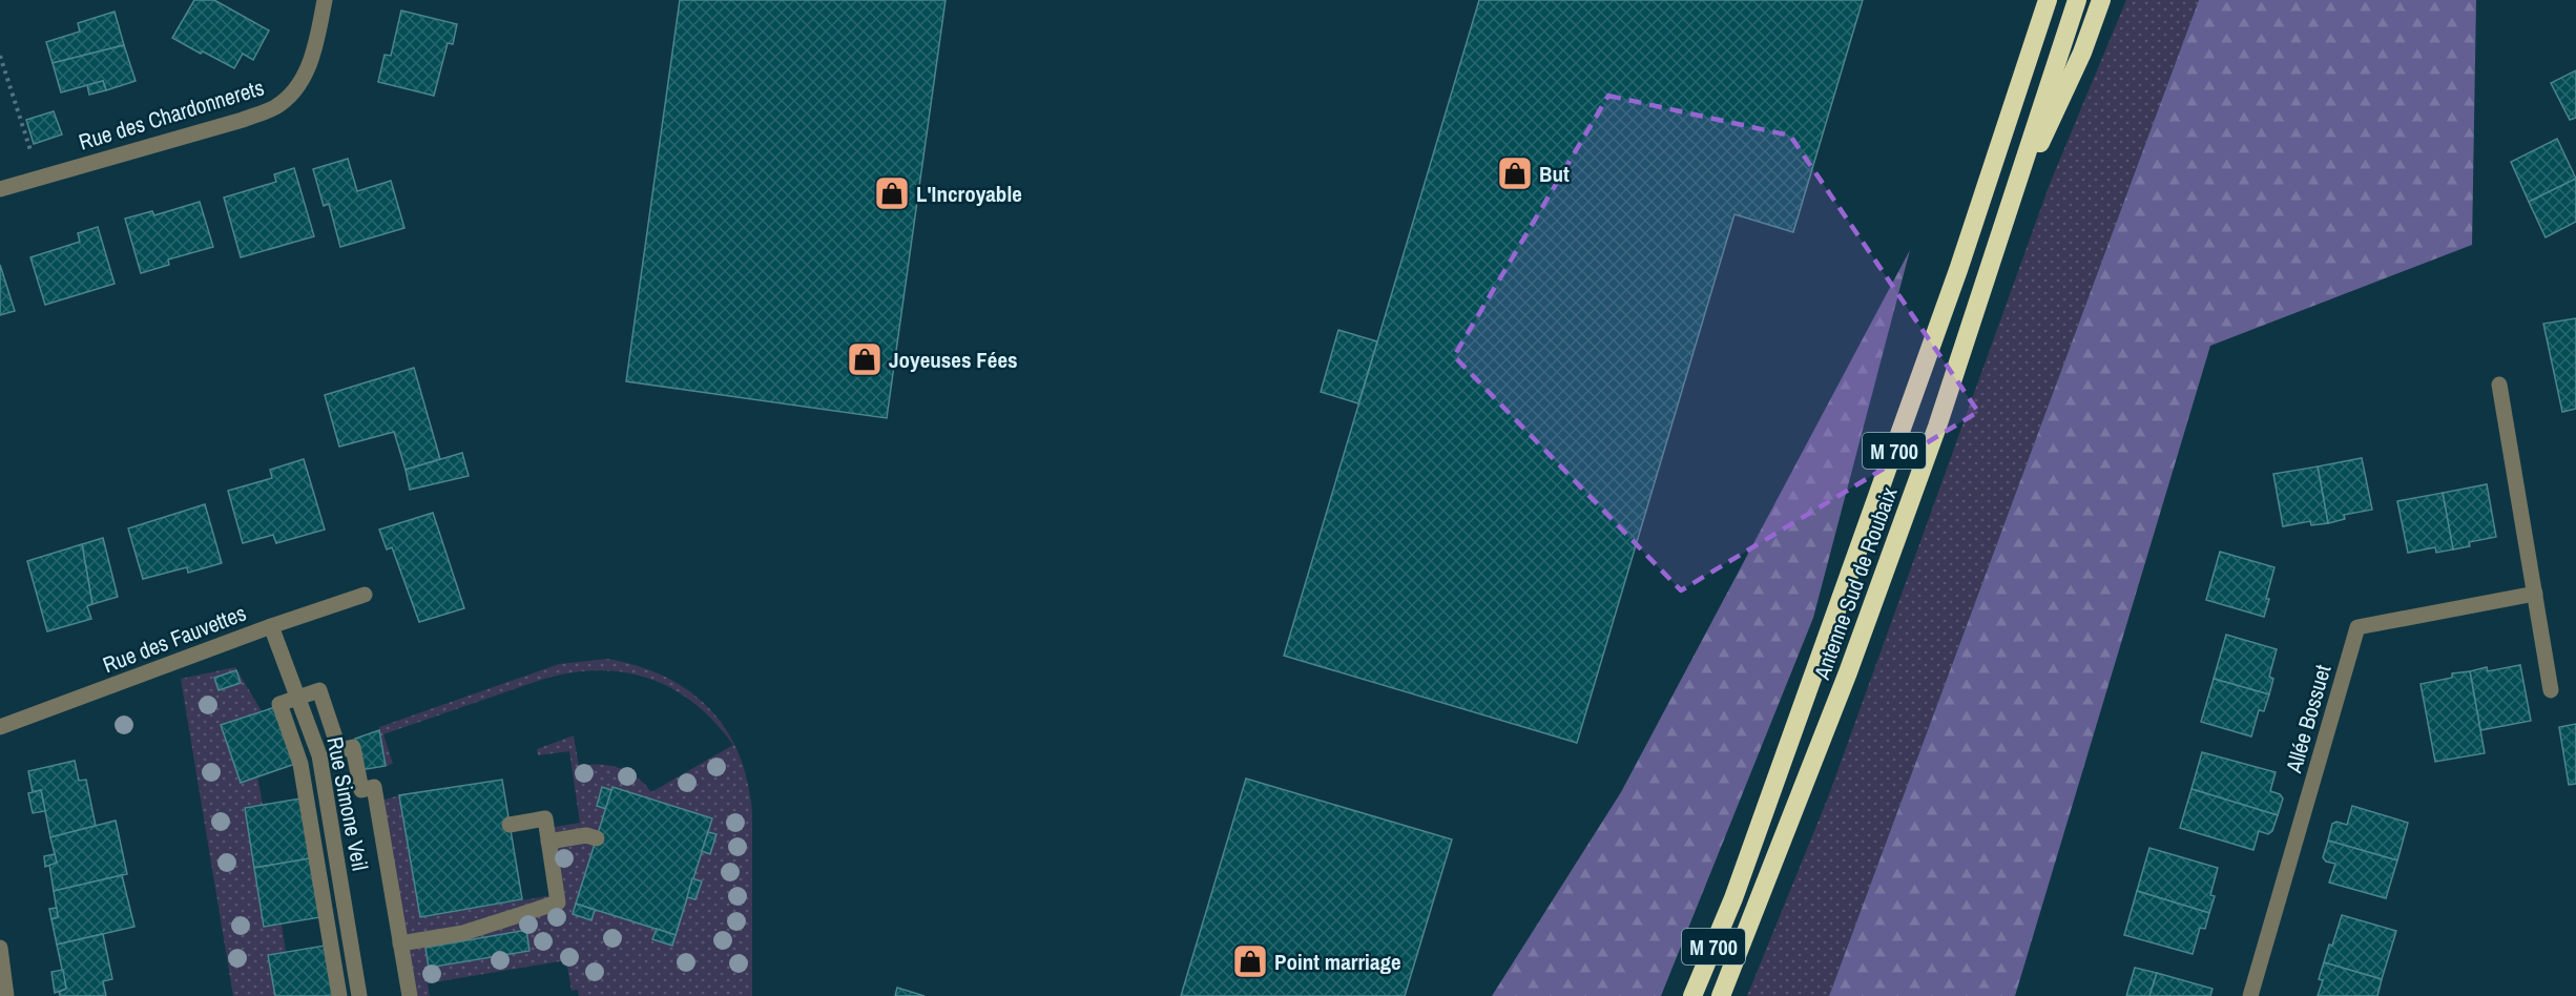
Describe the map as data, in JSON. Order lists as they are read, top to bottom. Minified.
{"streets":{"highway":["M 700","Antenne Sud de Roubaix"],"street":["Rue des Chardonnerets","Rue des Fauvettes","Allée Bossuet","Rue Simone Veil"]},"crossings":[["Rue des Fauvettes","Rue Simone Veil"]],"places":{"shop":["But","L'Incroyable","Joyeuses Fées","Point marriage"]}}
